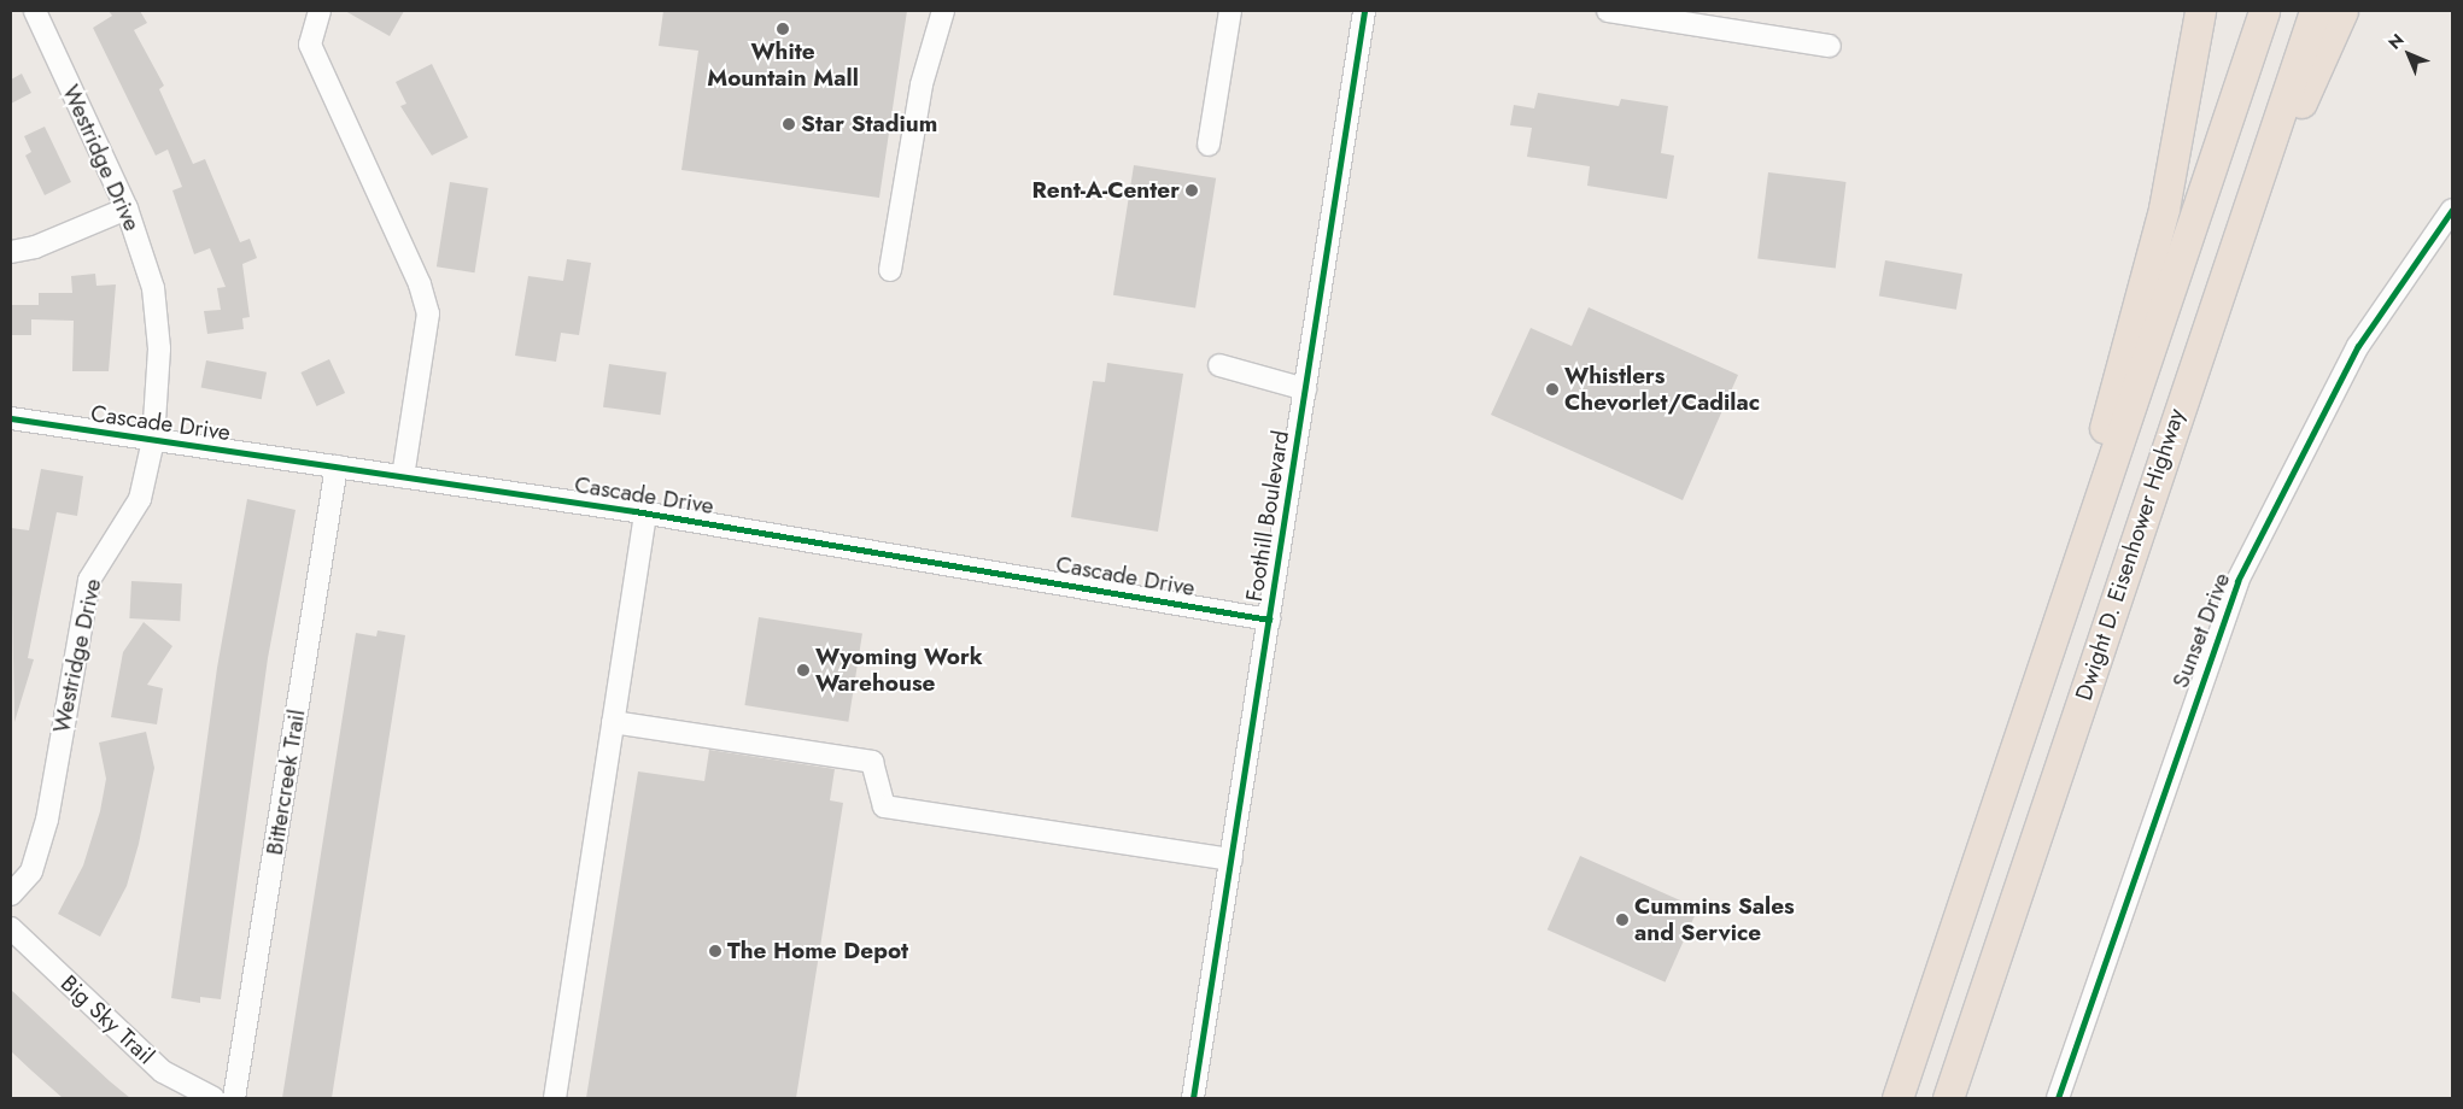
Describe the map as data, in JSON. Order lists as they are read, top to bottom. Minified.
{"streets":{"highway":["Dwight D. Eisenhower Highway"],"street":["Westridge Drive","Cascade Drive","Foothill Boulevard","Sunset Drive","Bittercreek Trail","Big Sky Trail"]},"crossings":[["Westridge Drive","Cascade Drive"],["Cascade Drive","Foothill Boulevard"],["Cascade Drive","Bittercreek Trail"]],"places":["White Mountain Mall","Star Stadium","Rent-A-Center","Whistlers Chevorlet/Cadilac","Wyoming Work Warehouse","Cummins Sales and Service","The Home Depot"],"north":"top left"}
